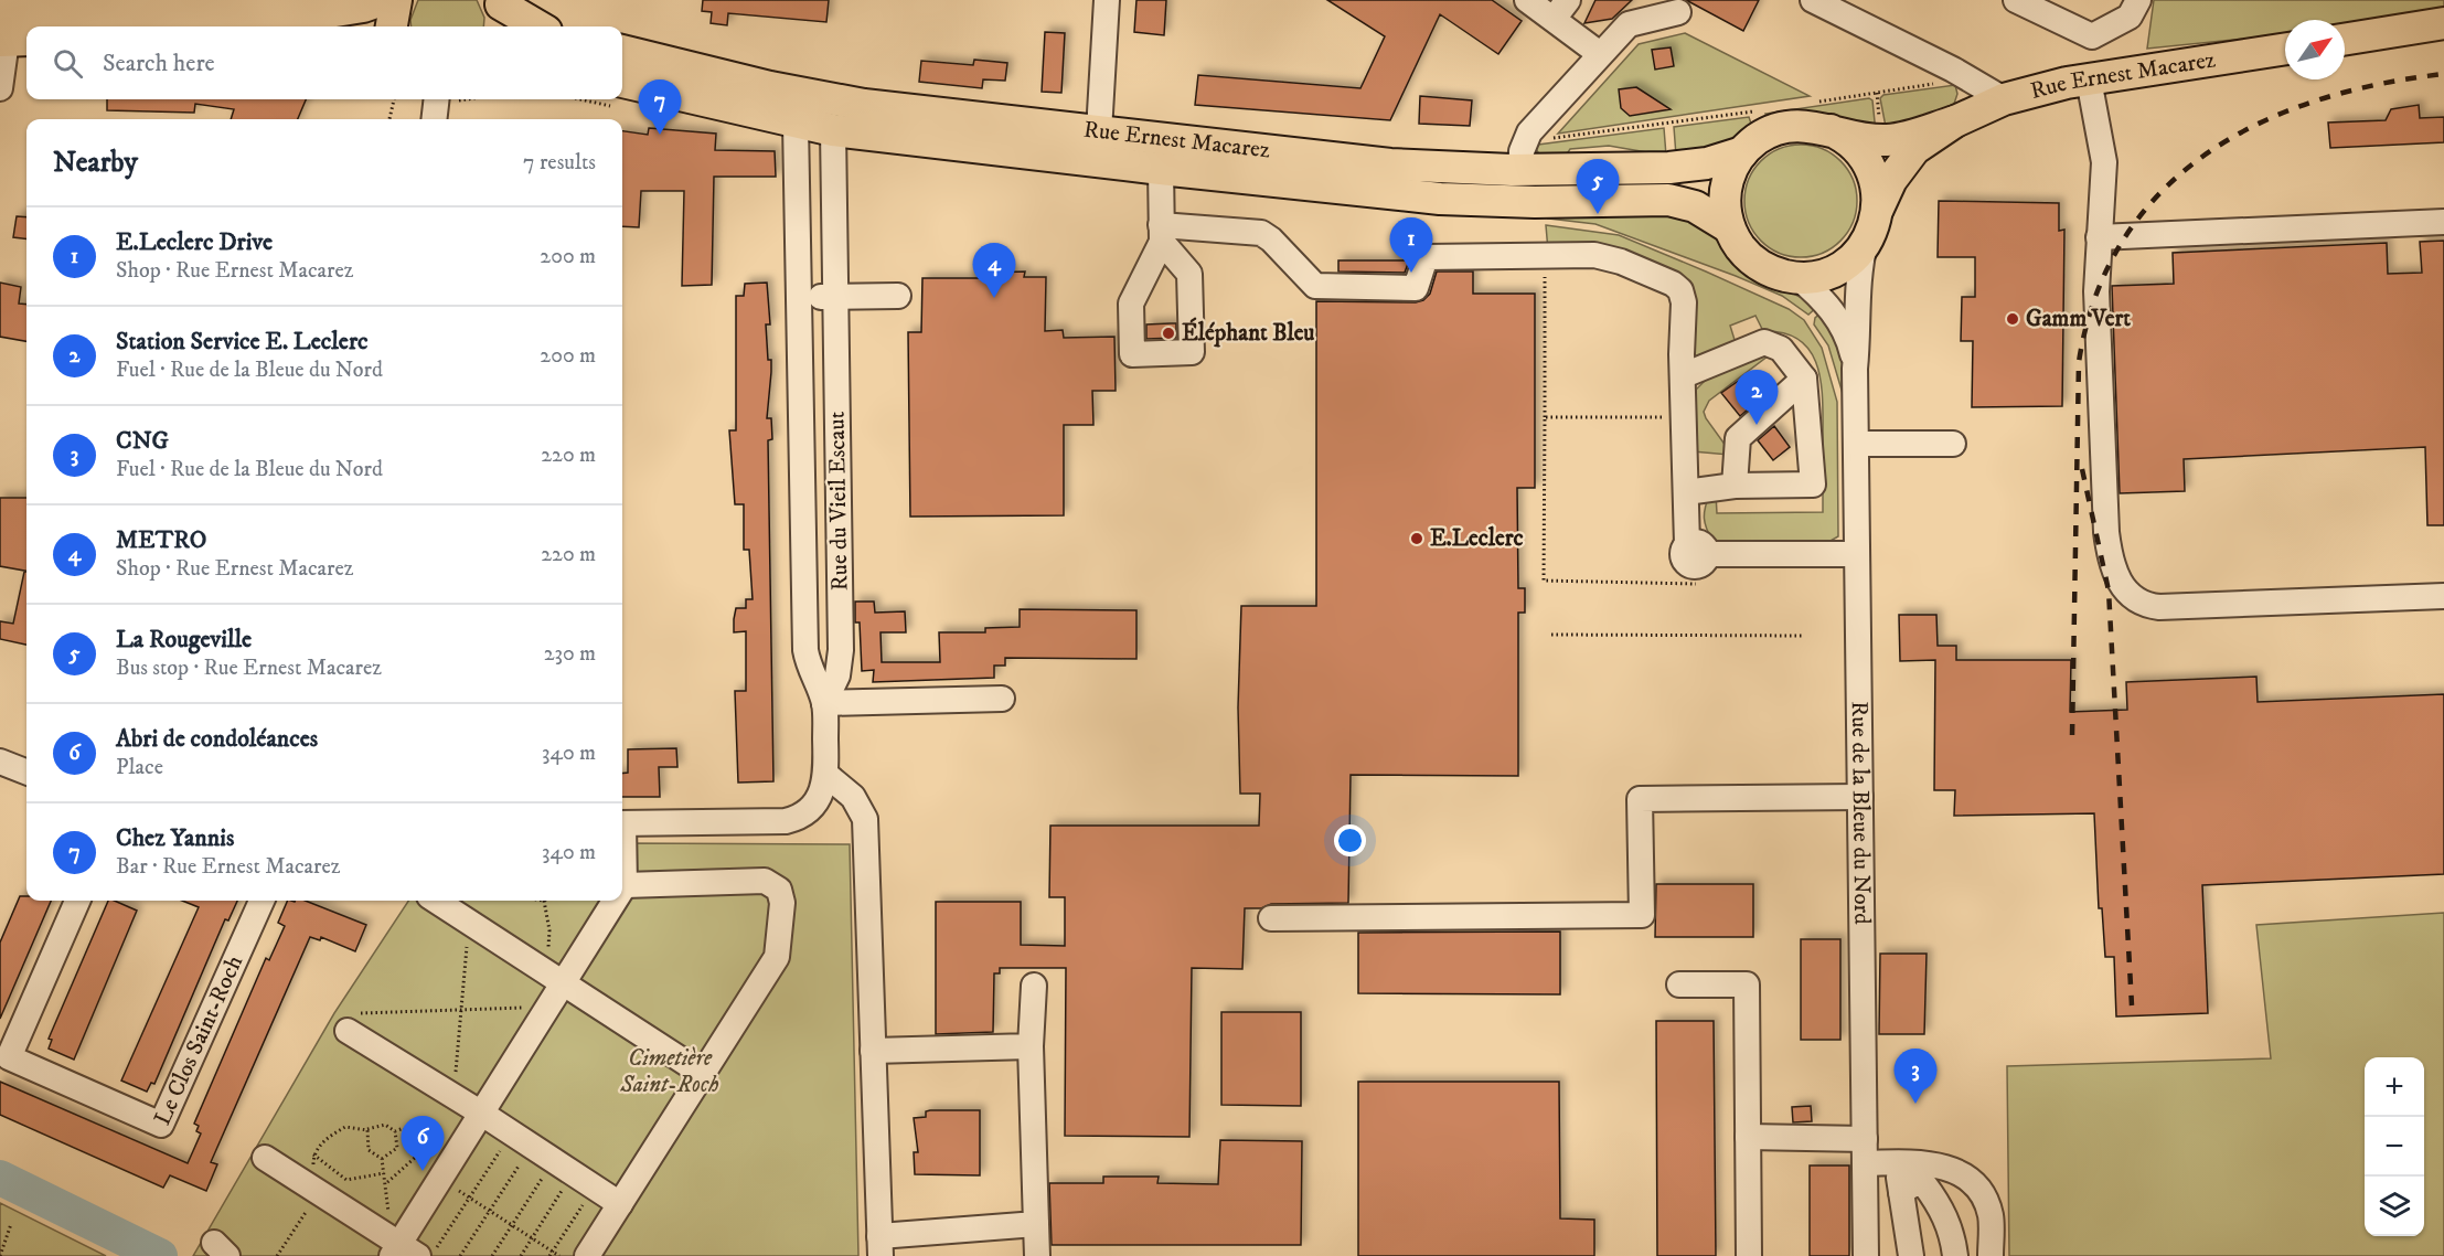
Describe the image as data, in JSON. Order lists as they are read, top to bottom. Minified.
{"streets":{"main road":["Rue Ernest Macarez"],"street":["Rue du Vieil Escaut","Rue de la Bleue du Nord","Le Clos Saint-Roch"]},"crossings":[["Rue Ernest Macarez","Rue du Vieil Escaut"],["Rue Ernest Macarez","Rue de la Bleue du Nord"]],"parks":["Cimetière Saint-Roch"],"places":["Gamm Vert","Éléphant Bleu","E.Leclerc"],"north":"top right","page":{"search":"Search here","pins":["7","5","1","4","2","3","6"],"heading":["Nearby","7 results"],"list":[{"mark":"1","name":"E.Leclerc Drive","note":"Shop · Rue Ernest Macarez","value":"200 m"},{"mark":"2","name":"Station Service E. Leclerc","note":"Fuel · Rue de la Bleue du Nord","value":"200 m"},{"mark":"3","name":"CNG","note":"Fuel · Rue de la Bleue du Nord","value":"220 m"},{"mark":"4","name":"METRO","note":"Shop · Rue Ernest Macarez","value":"220 m"},{"mark":"5","name":"La Rougeville","note":"Bus stop · Rue Ernest Macarez","value":"230 m"},{"mark":"6","name":"Abri de condoléances","note":"Place","value":"340 m"},{"mark":"7","name":"Chez Yannis","note":"Bar · Rue Ernest Macarez","value":"340 m"}],"map_buttons":["+","−"]}}
